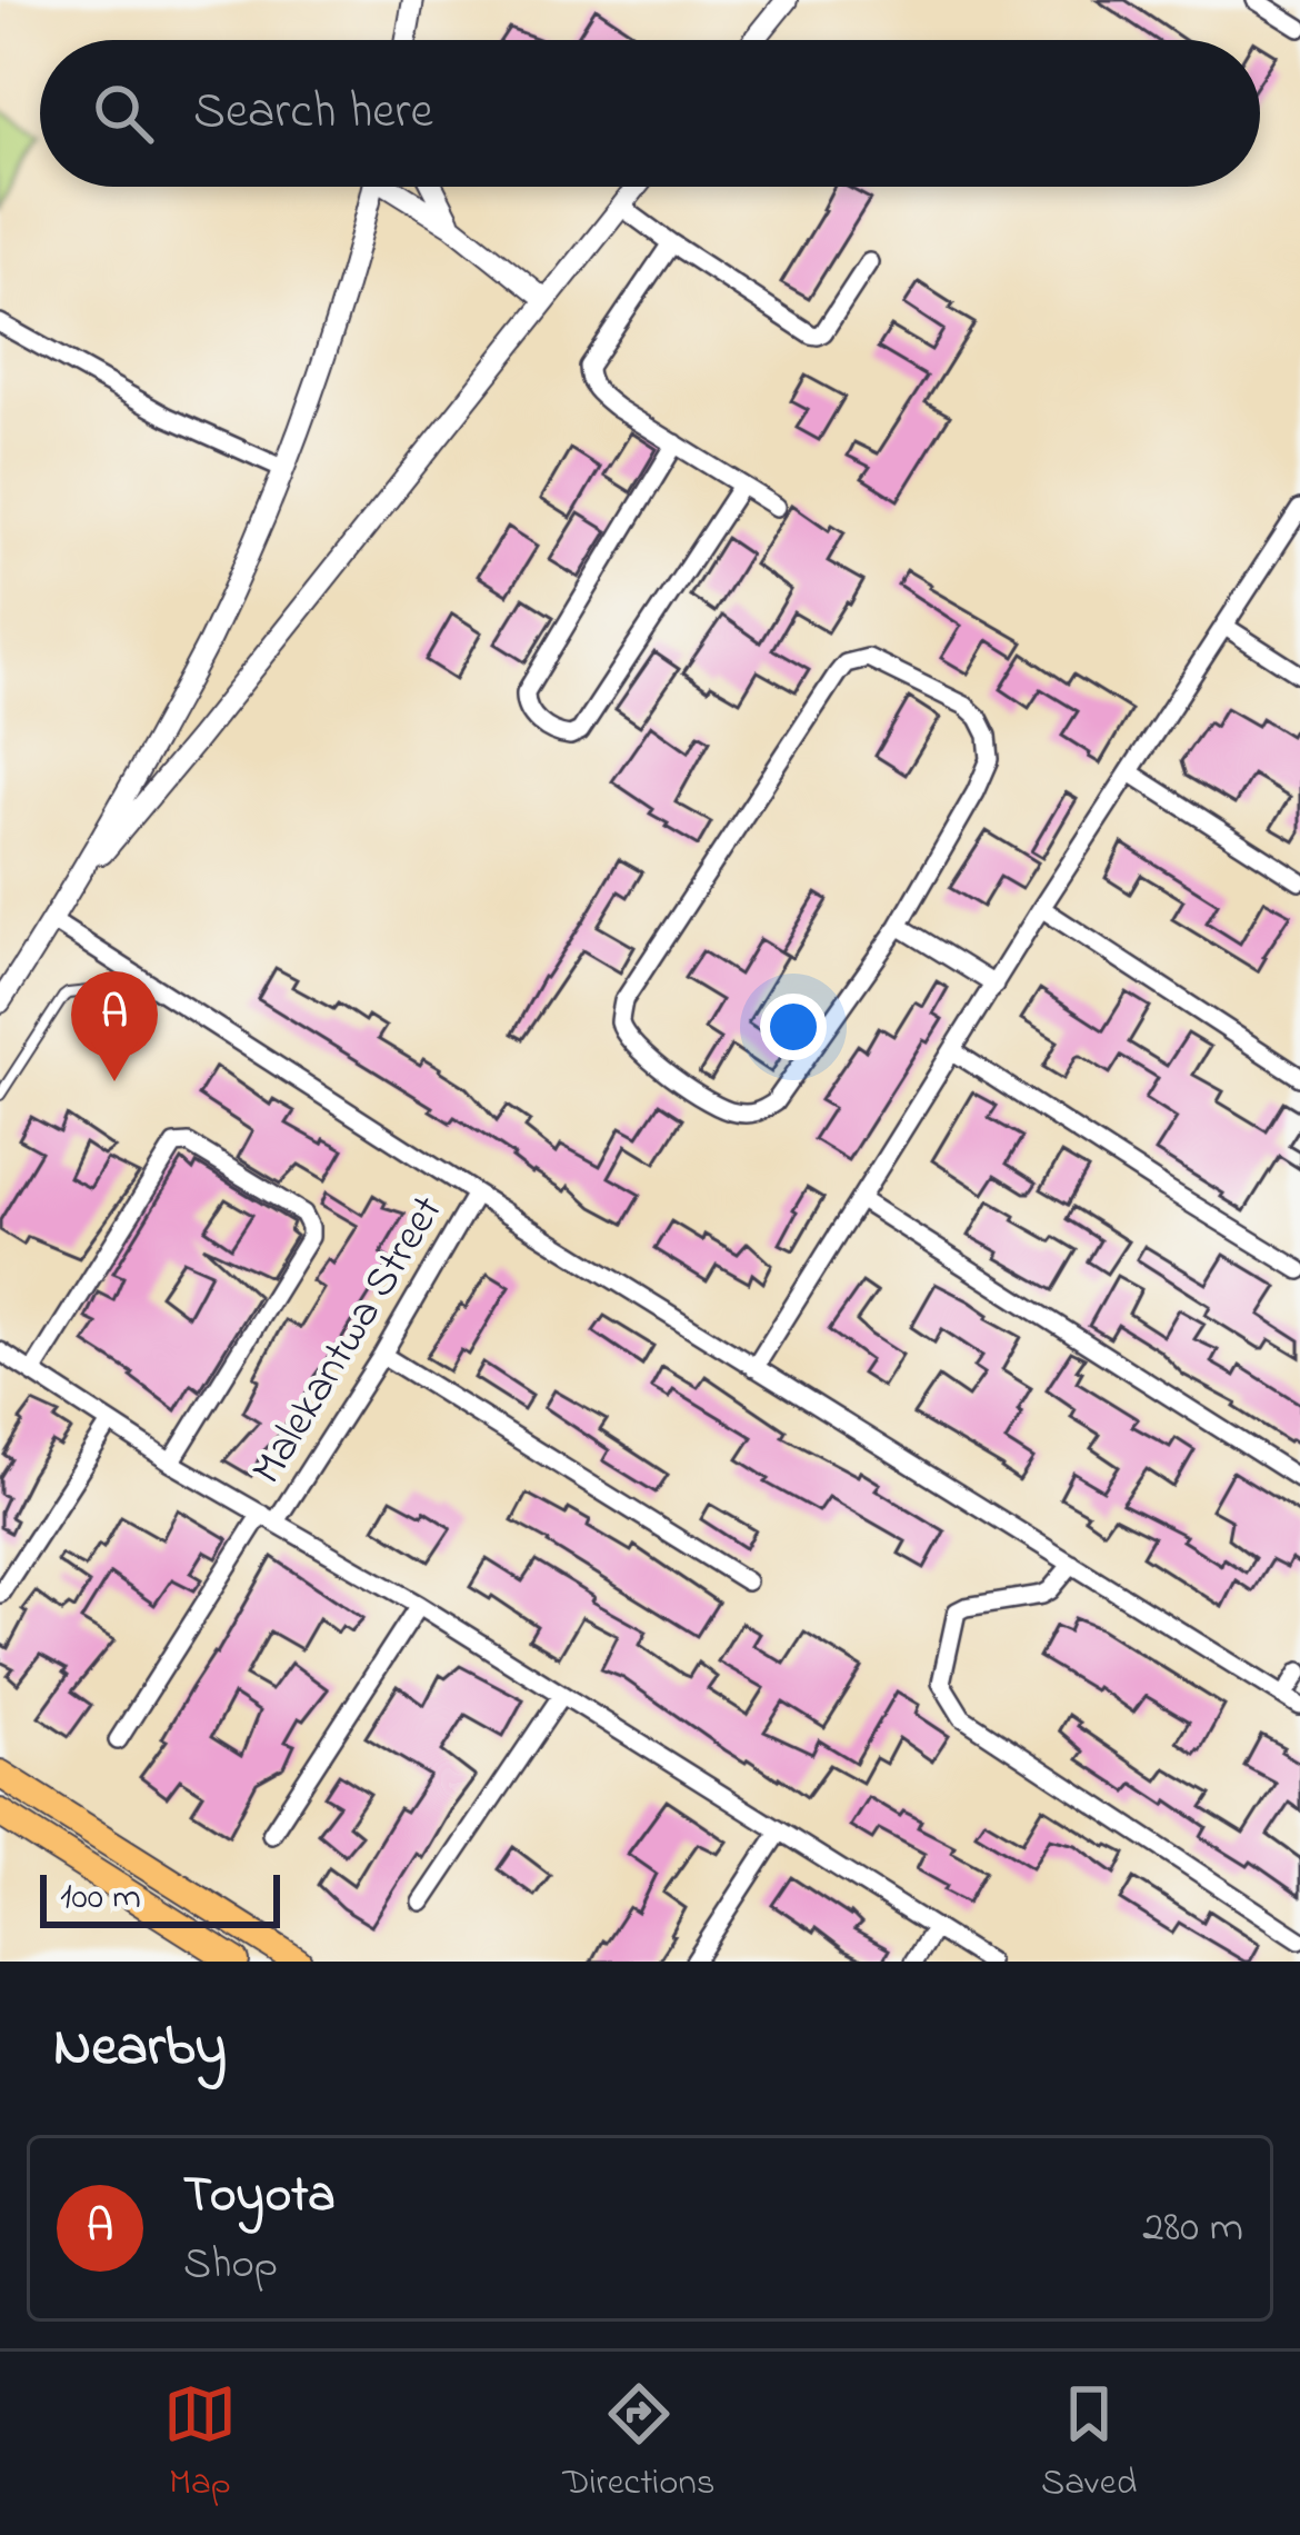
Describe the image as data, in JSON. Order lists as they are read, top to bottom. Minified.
{"streets":{"street":["Malekantwa Street"]},"scale_bar":"100 m","page":{"search":"Search here","pins":"A","scale":"100 m","heading":"Nearby","list":[{"mark":"A","name":"Toyota","note":"Shop","value":"280 m"}],"nav":["Map","Directions","Saved"]}}
